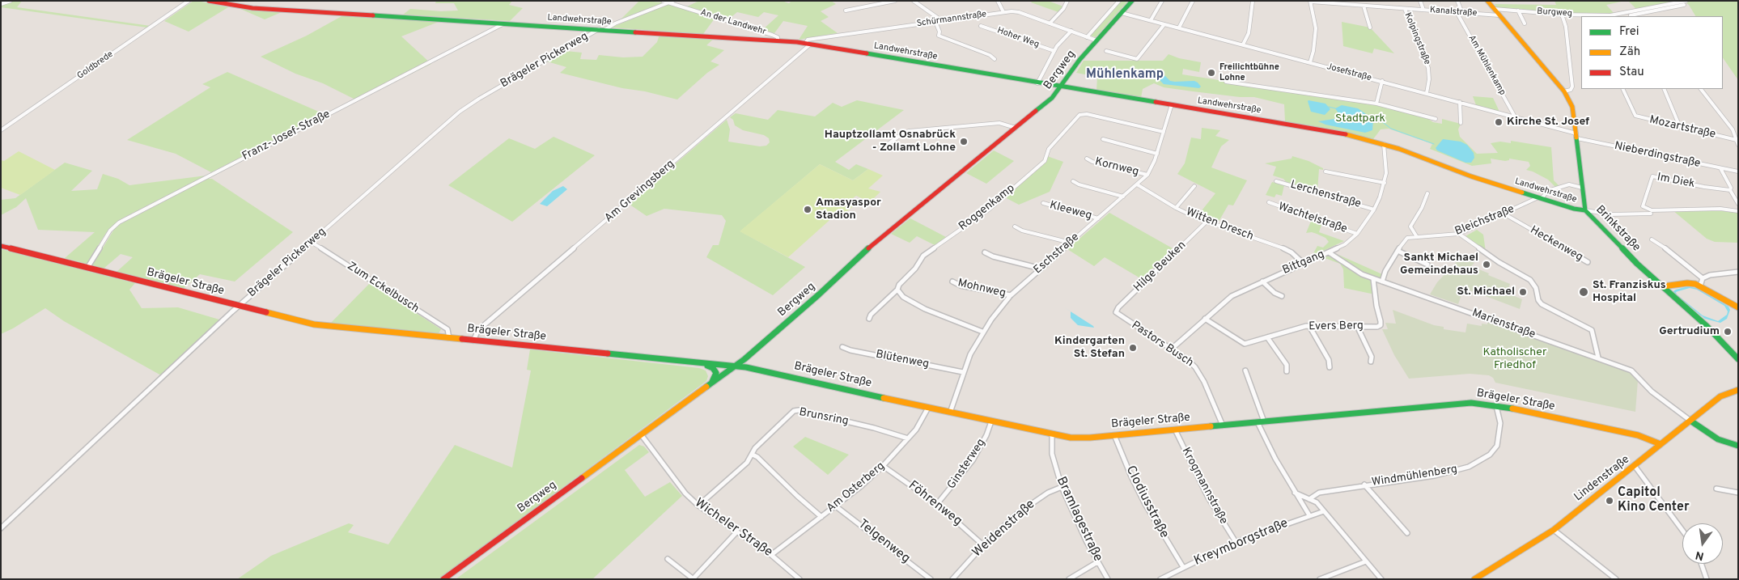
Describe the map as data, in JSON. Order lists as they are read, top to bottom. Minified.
{"streets":{"street":["Kanalstraße","Burgweg","Schürmannstraße","Landwehrstraße","An der Landwehr","Hoher Weg","Kolpingstraße","Brägeler Pickerweg","Goldbrede","Am Mühlenkamp","Bergweg","Josefstraße","Mozartstraße","Franz-Josef-Straße","Nieberdingstraße","Kornweg","Im Diek","Am Grevingsberg","Lerchenstraße","Roggenkamp","Kleeweg","Wachtelstraße","Bleichstraße","Witten Dresch","Brinkstraße","Heckenweg","Eschstraße","Bittgang","Hilge Beuken","Brägeler Straße","Zum Eckelbusch","Mohnweg","Marienstraße","Evers Berg","Pastors Busch","Blütenweg","Brunsring","Ginsterweg","Windmühlenberg","Lindenstraße","Krogmannstraße","Am Osterberg","Clodiusstraße","Föhrenweg","Bramlagestraße","Wicheler Straße","Weidenstraße","Telgenweg","Kreymborgstraße"]},"crossings":[["Kanalstraße","Kolpingstraße"],["Kanalstraße","Am Mühlenkamp"],["Kanalstraße","Brinkstraße"],["Burgweg","Brinkstraße"],["Schürmannstraße","Landwehrstraße"],["Schürmannstraße","Bergweg"],["Schürmannstraße","Am Grevingsberg"],["Landwehrstraße","An der Landwehr"],["Landwehrstraße","Brägeler Pickerweg"],["Landwehrstraße","Bergweg"],["Landwehrstraße","Franz-Josef-Straße"],["Landwehrstraße","Am Grevingsberg"],["Landwehrstraße","Bleichstraße"],["Landwehrstraße","Brinkstraße"],["Landwehrstraße","Eschstraße"],["Landwehrstraße","Bittgang"],["An der Landwehr","Brägeler Pickerweg"],["Kolpingstraße","Josefstraße"],["Brägeler Pickerweg","Brägeler Straße"],["Brägeler Pickerweg","Zum Eckelbusch"],["Am Mühlenkamp","Josefstraße"],["Bergweg","Josefstraße"],["Bergweg","Brägeler Straße"],["Bergweg","Wicheler Straße"],["Josefstraße","Nieberdingstraße"],["Josefstraße","Brinkstraße"],["Franz-Josef-Straße","Brägeler Straße"],["Nieberdingstraße","Brinkstraße"],["Kornweg","Eschstraße"],["Am Grevingsberg","Brägeler Straße"],["Lerchenstraße","Bittgang"],["Roggenkamp","Eschstraße"],["Kleeweg","Eschstraße"],["Wachtelstraße","Bittgang"],["Bleichstraße","Brinkstraße"],["Bleichstraße","Heckenweg"],["Bleichstraße","Marienstraße"],["Witten Dresch","Eschstraße"],["Witten Dresch","Bittgang"],["Witten Dresch","Hilge Beuken"],["Eschstraße","Brägeler Straße"],["Eschstraße","Mohnweg"],["Eschstraße","Blütenweg"],["Bittgang","Marienstraße"],["Bittgang","Evers Berg"],["Bittgang","Pastors Busch"],["Hilge Beuken","Pastors Busch"],["Brägeler Straße","Zum Eckelbusch"],["Brägeler Straße","Pastors Busch"],["Brägeler Straße","Ginsterweg"],["Brägeler Straße","Windmühlenberg"],["Brägeler Straße","Lindenstraße"],["Brägeler Straße","Krogmannstraße"],["Brägeler Straße","Am Osterberg"],["Brägeler Straße","Clodiusstraße"],["Brägeler Straße","Bramlagestraße"],["Marienstraße","Evers Berg"],["Marienstraße","Lindenstraße"],["Brunsring","Am Osterberg"],["Ginsterweg","Föhrenweg"],["Krogmannstraße","Kreymborgstraße"],["Am Osterberg","Föhrenweg"],["Am Osterberg","Wicheler Straße"],["Am Osterberg","Telgenweg"],["Clodiusstraße","Kreymborgstraße"],["Föhrenweg","Weidenstraße"],["Bramlagestraße","Weidenstraße"]],"districts":["Mühlenkamp"],"parks":["Stadtpark","Katholischer Friedhof"],"places":["Freilichtbühne Lohne","Kirche St. Josef","Hauptzollamt Osnabrück - Zollamt Lohne","Amasyaspor Stadion","Sankt Michael Gemeindehaus","St. Michael","St. Franziskus Hospital","Gertrudium","Kindergarten St. Stefan","Capitol Kino Center"],"legend":["Frei","Zäh","Stau"],"north":"bottom"}
